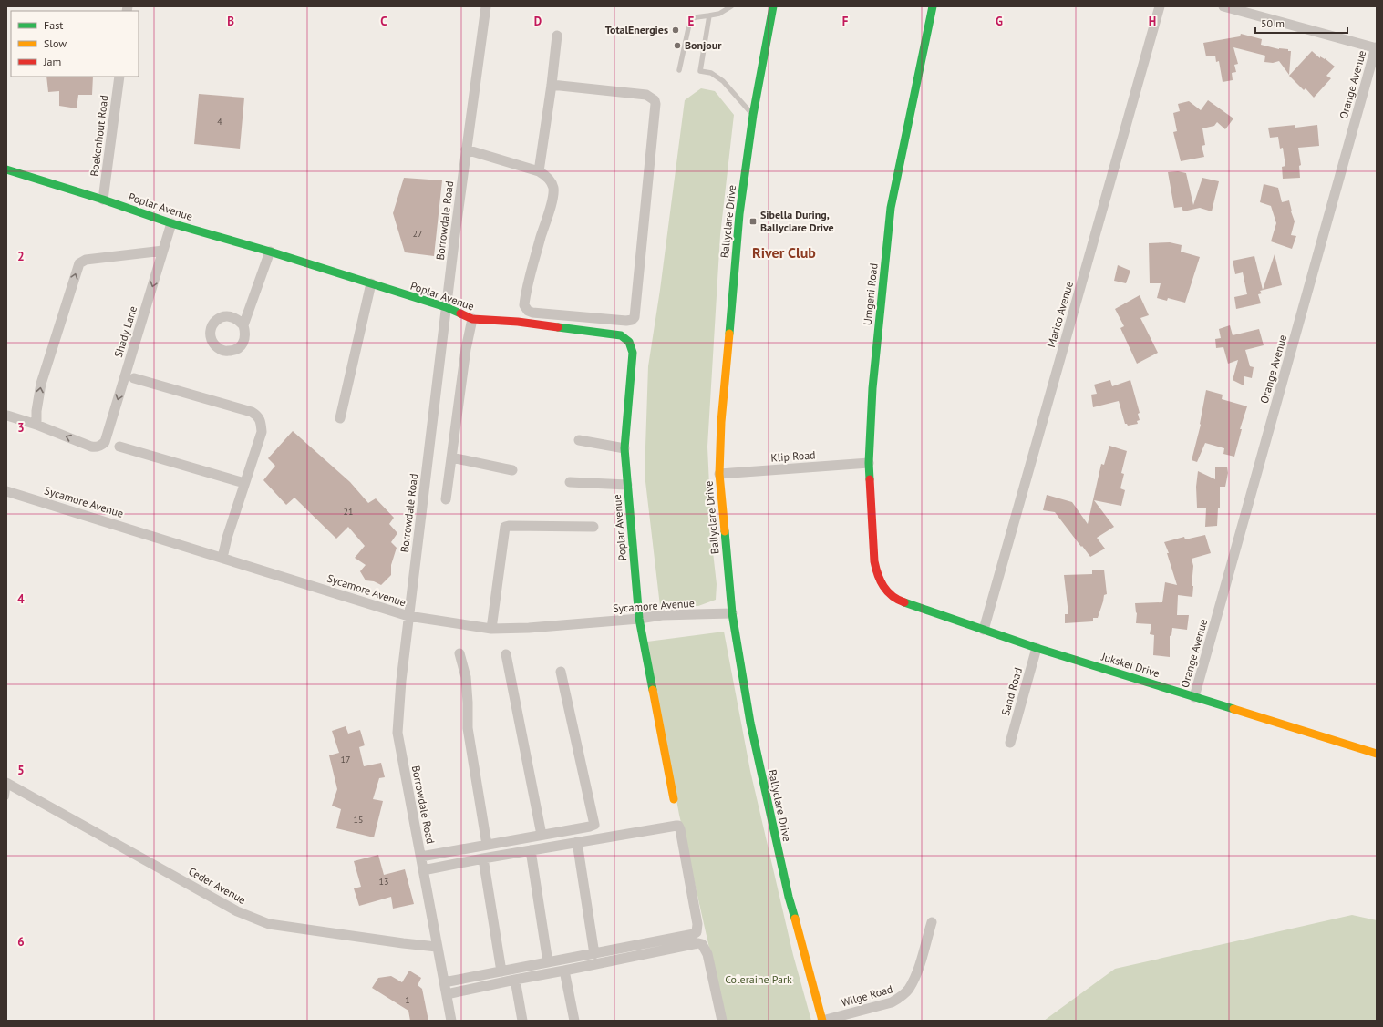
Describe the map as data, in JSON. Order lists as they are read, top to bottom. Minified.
{"streets":{"street":["Orange Avenue","Boekenhout Road","Poplar Avenue","Borrowdale Road","Ballyclare Drive","Umgeni Road","Marico Avenue","Shady Lane","Klip Road","Sycamore Avenue","Jukskei Drive","Sand Road","Ceder Avenue","Wilge Road"]},"crossings":[["Orange Avenue","Jukskei Drive"],["Boekenhout Road","Poplar Avenue"],["Poplar Avenue","Borrowdale Road"],["Poplar Avenue","Shady Lane"],["Poplar Avenue","Sycamore Avenue"],["Borrowdale Road","Sycamore Avenue"],["Borrowdale Road","Ceder Avenue"],["Ballyclare Drive","Klip Road"],["Ballyclare Drive","Sycamore Avenue"],["Ballyclare Drive","Wilge Road"],["Umgeni Road","Klip Road"],["Umgeni Road","Jukskei Drive"],["Marico Avenue","Jukskei Drive"],["Jukskei Drive","Sand Road"]],"districts":["River Club"],"parks":["Coleraine Park"],"places":{"other":["TotalEnergies","Bonjour"],"transit":["Sibella During, Ballyclare Drive"]},"house_numbers":["4","27","21","17","15","13","1"],"legend":["Fast","Slow","Jam"],"scale_bar":"50 m","grid":{"columns":["B","C","D","E","F","G","H"],"rows":["2","3","4","5","6"]}}
